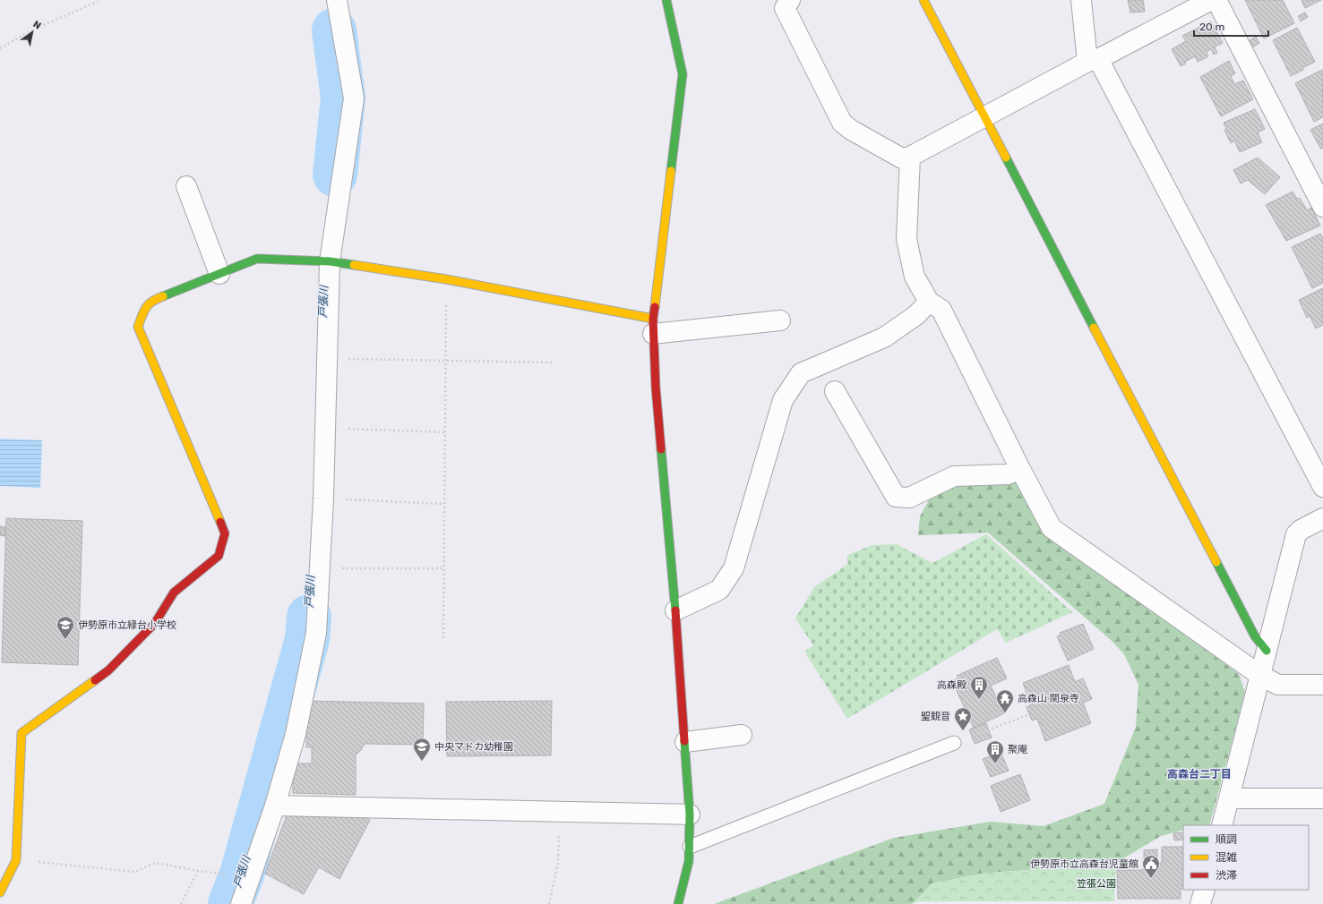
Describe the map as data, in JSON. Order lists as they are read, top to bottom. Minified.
{"districts":["高森台二丁目"],"water":["戸張川"],"parks":["笠張公園"],"places":{"school or university":["伊勢原市立緑台小学校","中央マドカ幼稚園"],"building":["高森殿","聚庵"],"temple":["高森山 関泉寺"],"place":["聖観音"],"public building":["伊勢原市立高森台児童館"]},"legend":["順調","混雑","渋滞"],"scale_bar":"20 m","north":"top right"}
